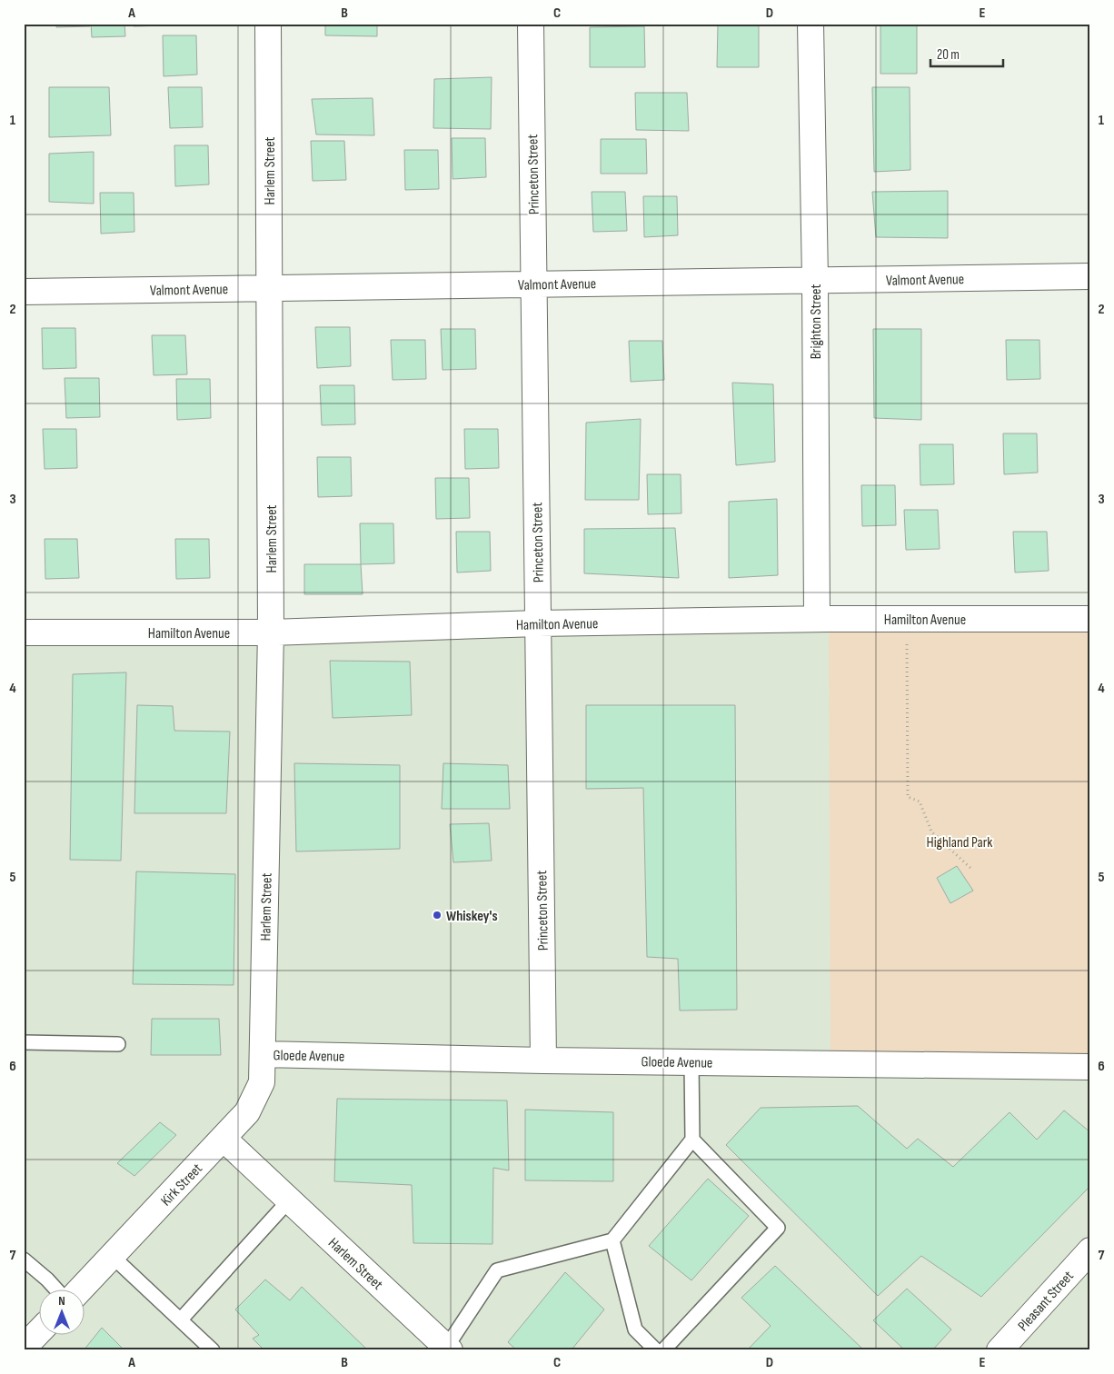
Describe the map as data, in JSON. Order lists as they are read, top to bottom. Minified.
{"streets":{"street":["Harlem Street","Princeton Street","Valmont Avenue","Brighton Street","Hamilton Avenue","Gloede Avenue","Kirk Street","Pleasant Street"]},"crossings":[["Harlem Street","Valmont Avenue"],["Harlem Street","Hamilton Avenue"],["Harlem Street","Gloede Avenue"],["Harlem Street","Kirk Street"],["Princeton Street","Valmont Avenue"],["Princeton Street","Hamilton Avenue"],["Princeton Street","Gloede Avenue"],["Valmont Avenue","Brighton Street"],["Brighton Street","Hamilton Avenue"],["Gloede Avenue","Kirk Street"]],"parks":["Highland Park"],"places":["Whiskey's"],"scale_bar":"20 m","north":"top","grid":{"columns":["A","B","C","D","E"],"rows":["1","2","3","4","5","6","7"]}}
